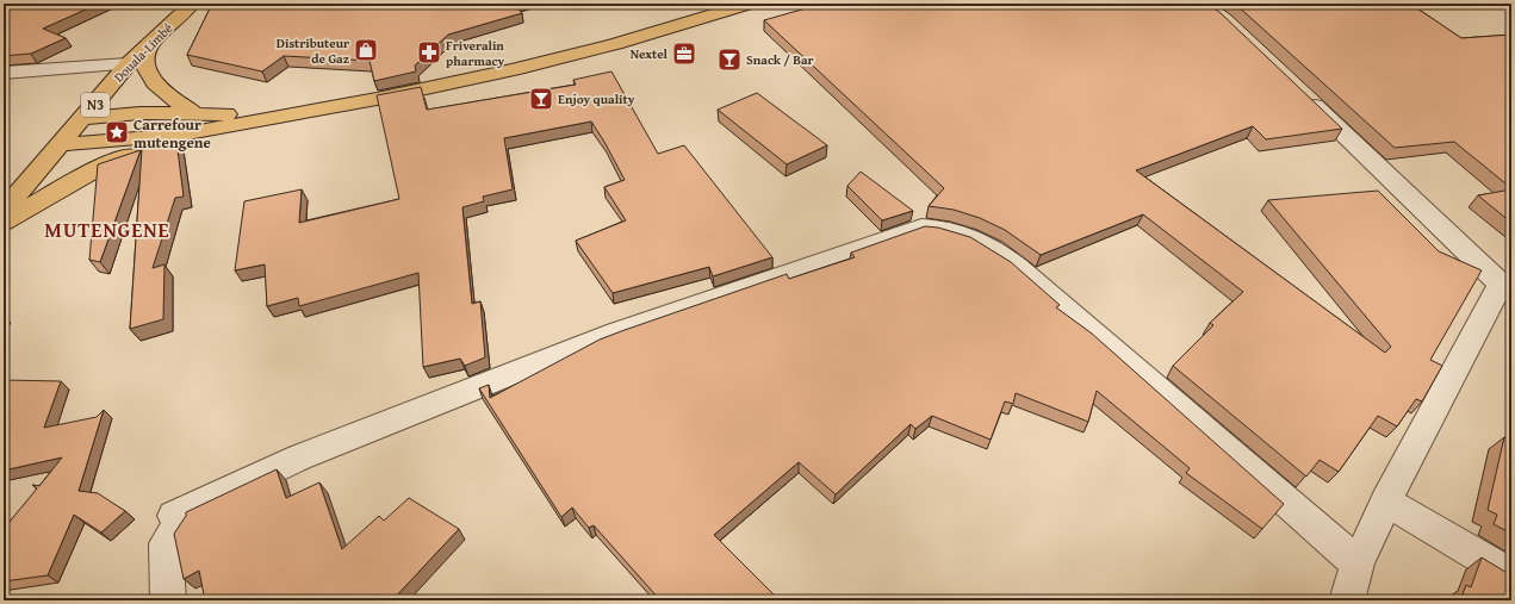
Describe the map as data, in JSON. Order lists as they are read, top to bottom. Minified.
{"streets":{"highway":["Douala-Limbé","N3"]},"districts":["MUTENGENE"],"places":{"shop":["Distributeur de Gaz"],"pharmacy":["Friveralin pharmacy"],"office":["Nextel"],"bar":["Snack / Bar","Enjoy quality"],"place":["Carrefour mutengene"]}}
